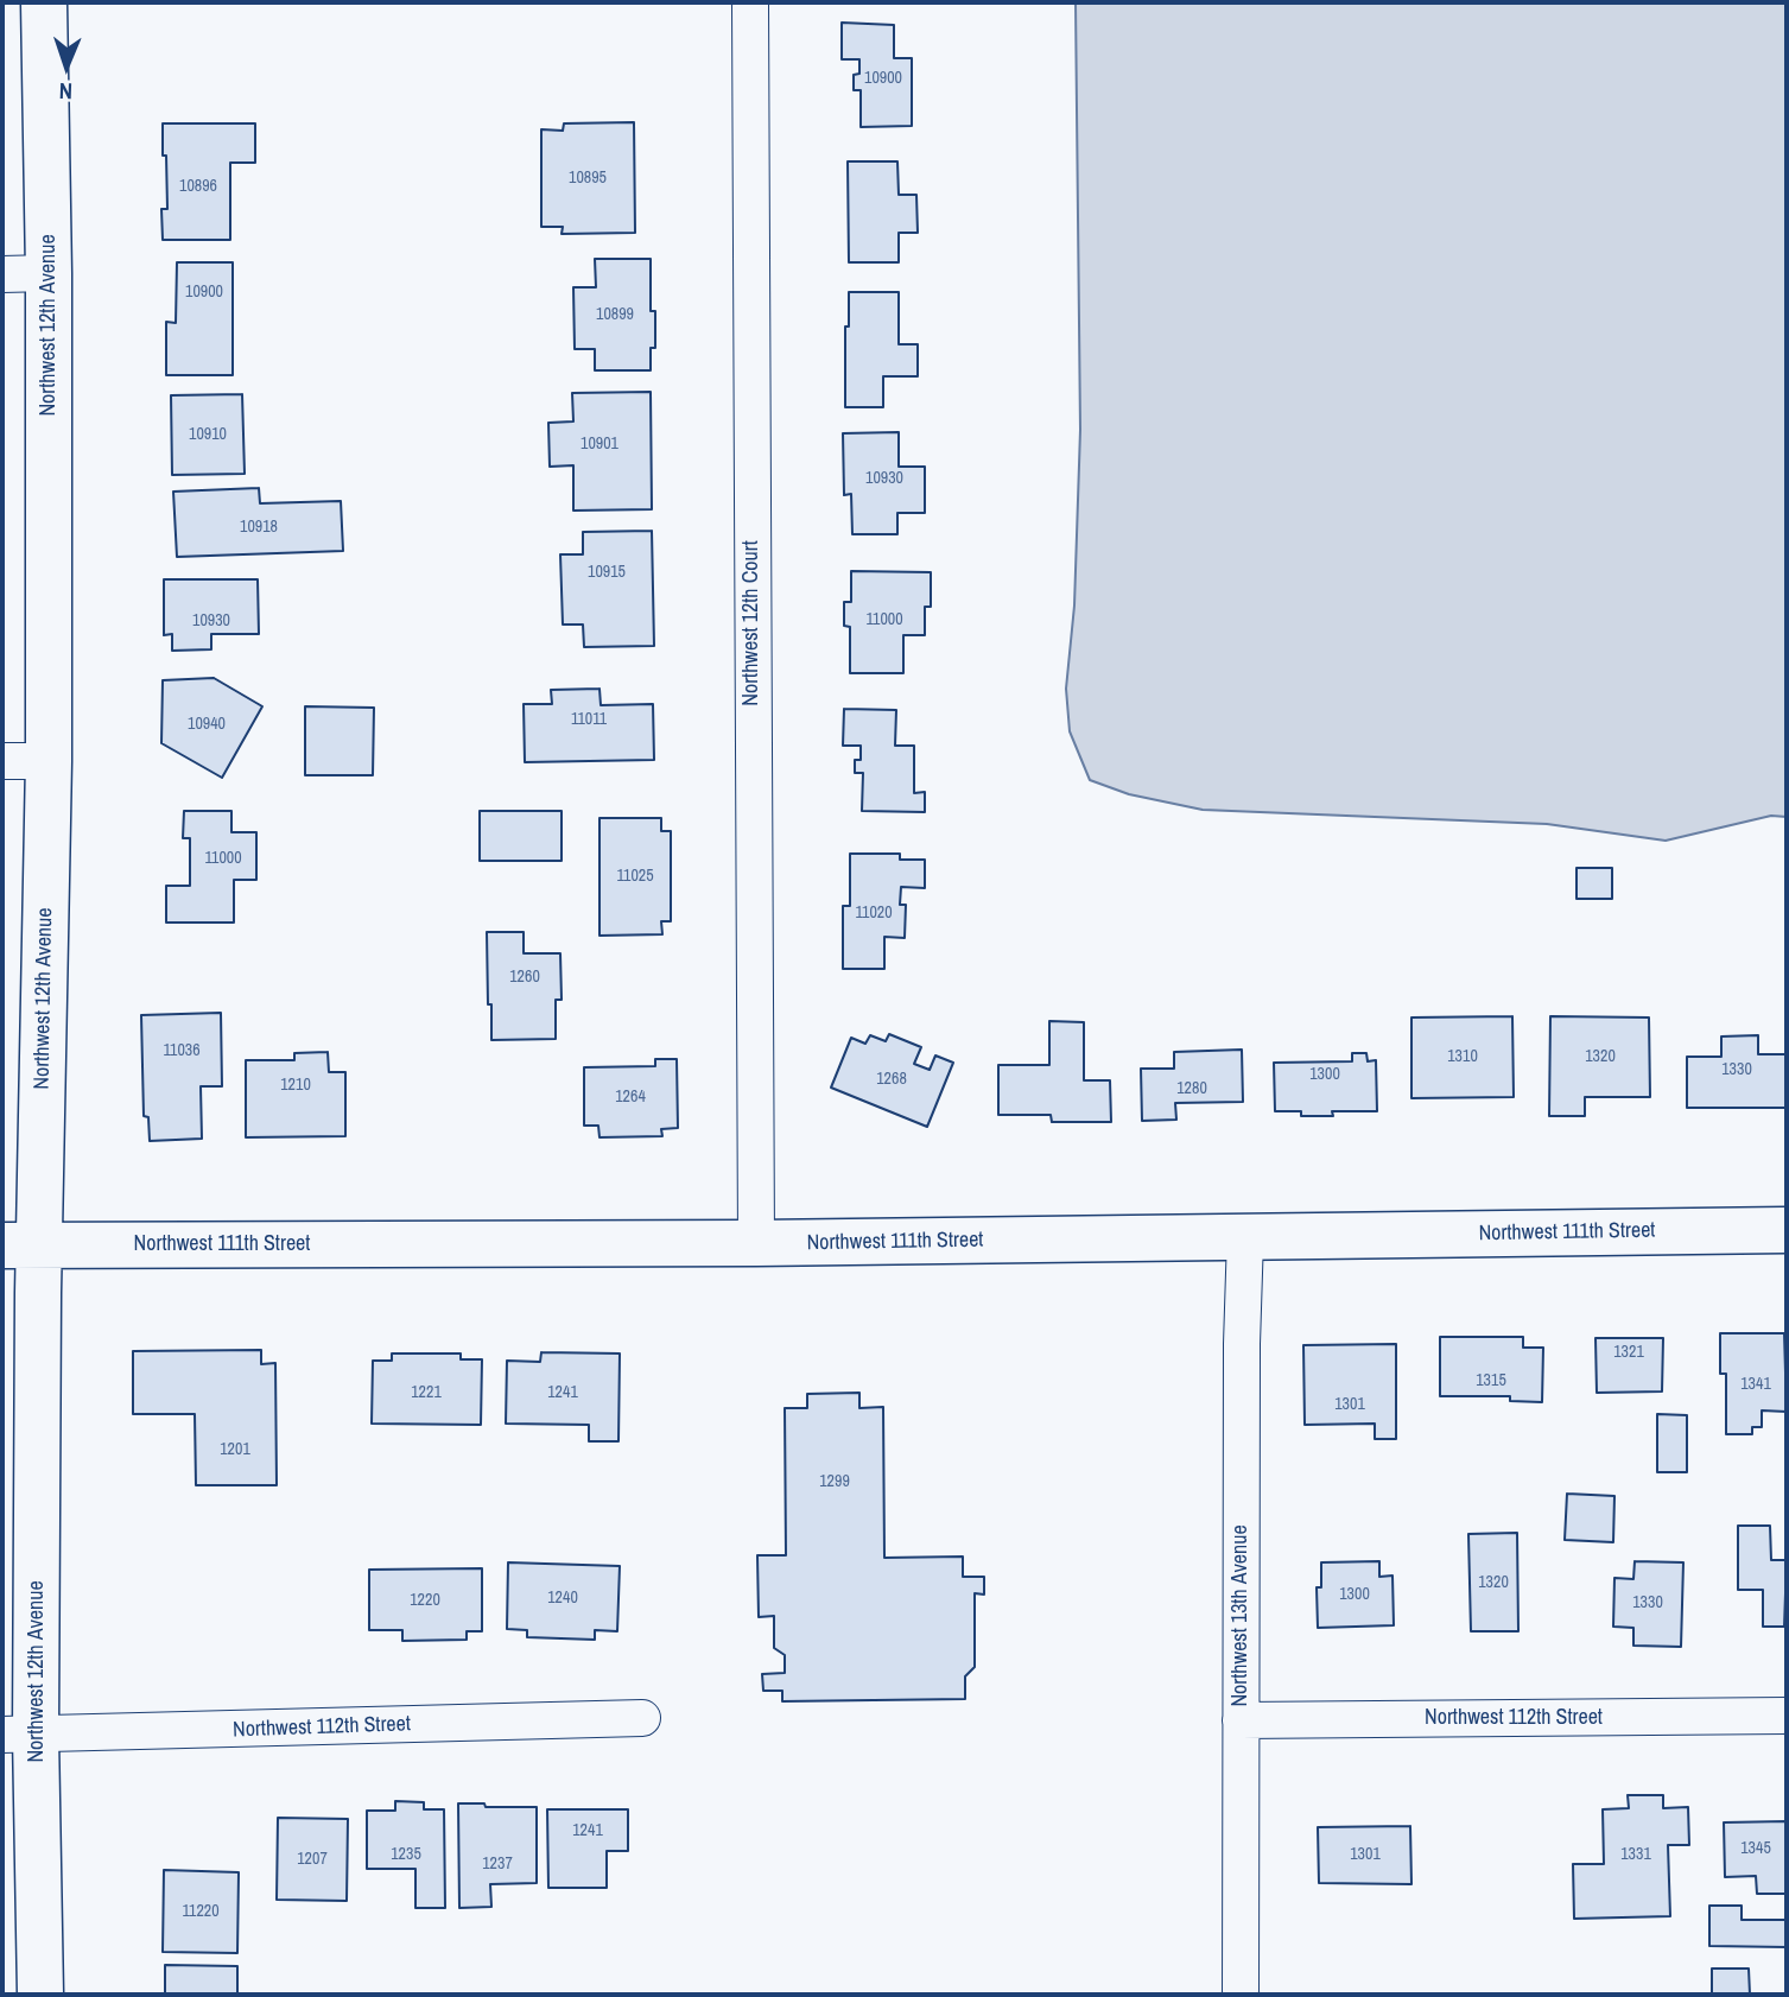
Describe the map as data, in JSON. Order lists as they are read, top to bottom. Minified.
{"streets":{"street":["Northwest 12th Avenue","Northwest 12th Court","Northwest 111th Street","Northwest 13th Avenue","Northwest 112th Street"]},"crossings":[["Northwest 12th Avenue","Northwest 111th Street"],["Northwest 12th Avenue","Northwest 112th Street"],["Northwest 12th Court","Northwest 111th Street"],["Northwest 111th Street","Northwest 13th Avenue"],["Northwest 13th Avenue","Northwest 112th Street"]],"house_numbers":["10900","10895","10896","10900","10899","10910","10901","10930","10918","10915","11000","10930","11011","10940","11000","11025","11020","1260","11036","1310","1320","1330","1300","1268","1210","1280","1264","1321","1315","1341","1221","1241","1301","1201","1299","1320","1300","1240","1220","1330","1241","1345","1235","1301","1331","1207","1237","11220"],"north":"bottom"}
